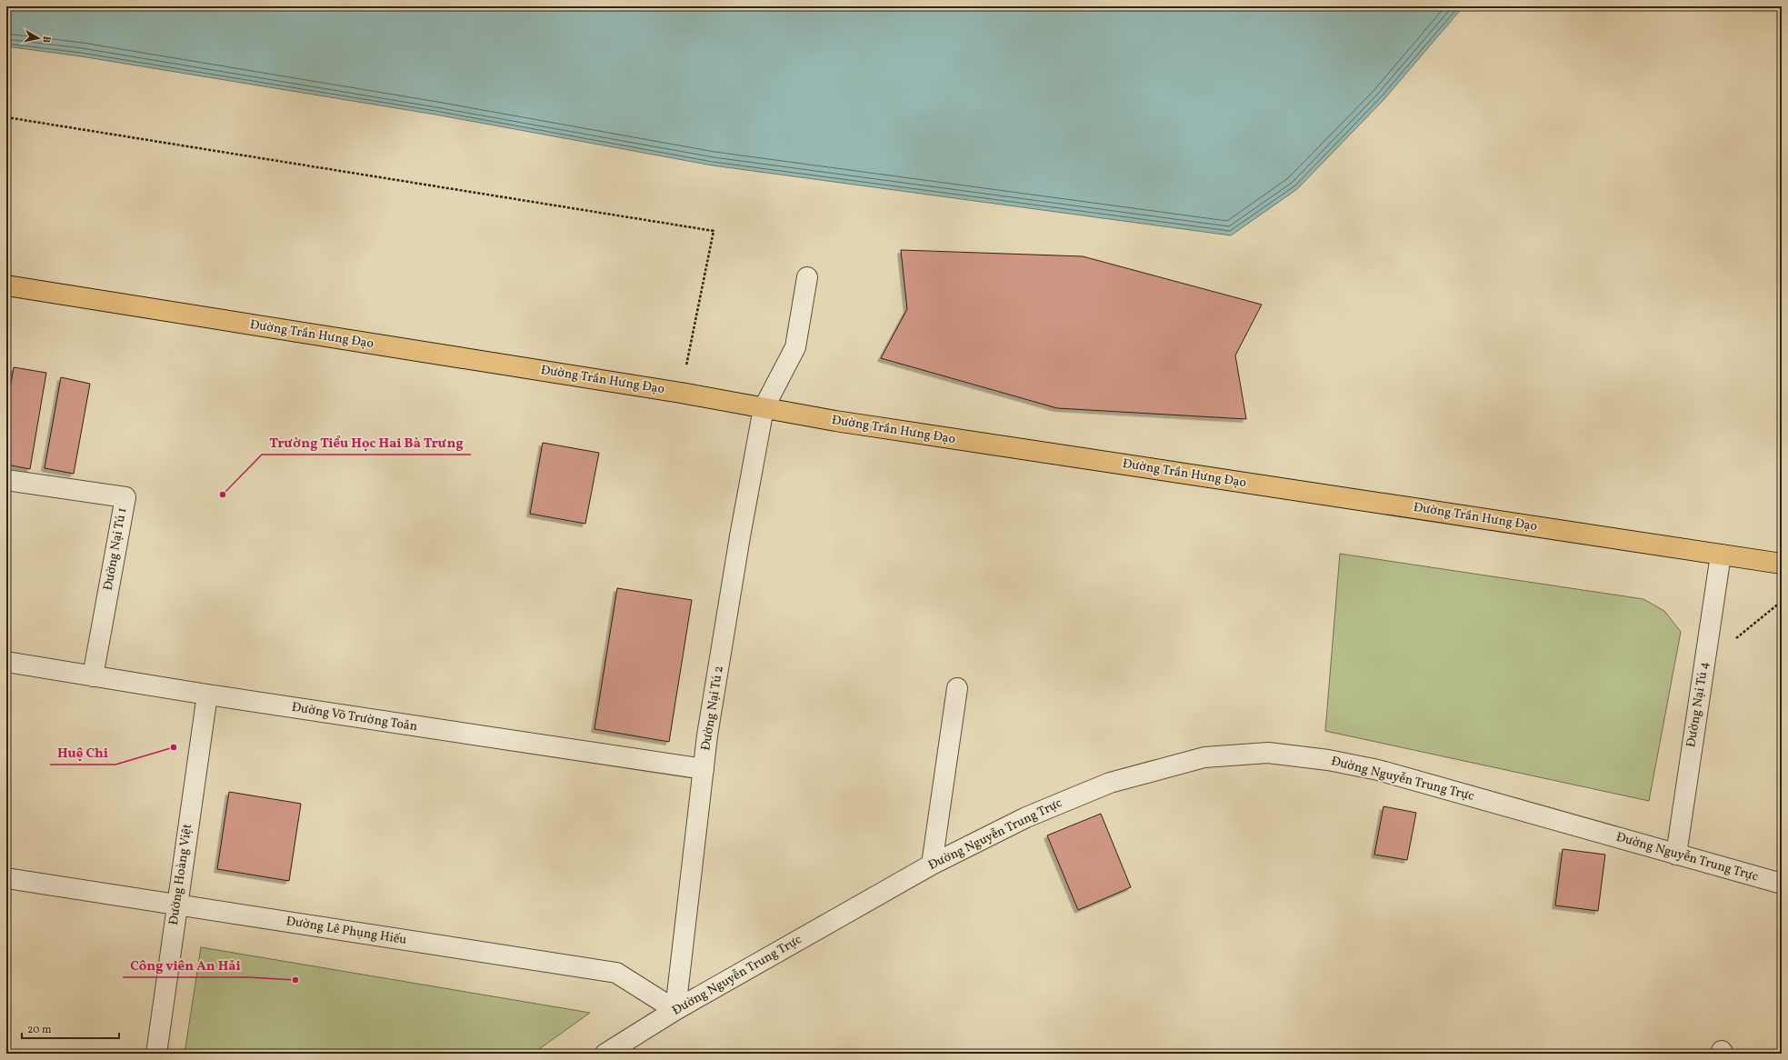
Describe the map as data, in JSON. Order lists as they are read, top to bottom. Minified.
{"streets":{"main road":["Đường Trần Hưng Đạo"],"street":["Đường Nại Tú 1","Đường Nại Tú 4","Đường Nại Tú 2","Đường Võ Trường Toản","Đường Nguyễn Trung Trực","Đường Hoàng Việt","Đường Lê Phụng Hiếu"]},"crossings":[["Đường Trần Hưng Đạo","Đường Nại Tú 4"],["Đường Trần Hưng Đạo","Đường Nại Tú 2"],["Đường Nại Tú 1","Đường Võ Trường Toản"],["Đường Nại Tú 4","Đường Nguyễn Trung Trực"],["Đường Nại Tú 2","Đường Võ Trường Toản"],["Đường Nại Tú 2","Đường Nguyễn Trung Trực"],["Đường Nại Tú 2","Đường Lê Phụng Hiếu"],["Đường Võ Trường Toản","Đường Hoàng Việt"],["Đường Nguyễn Trung Trực","Đường Lê Phụng Hiếu"],["Đường Hoàng Việt","Đường Lê Phụng Hiếu"]],"places":["Trường Tiểu Học Hai Bà Trưng","Huệ Chi","Công viên An Hải"],"scale_bar":"20 m","north":"right"}
